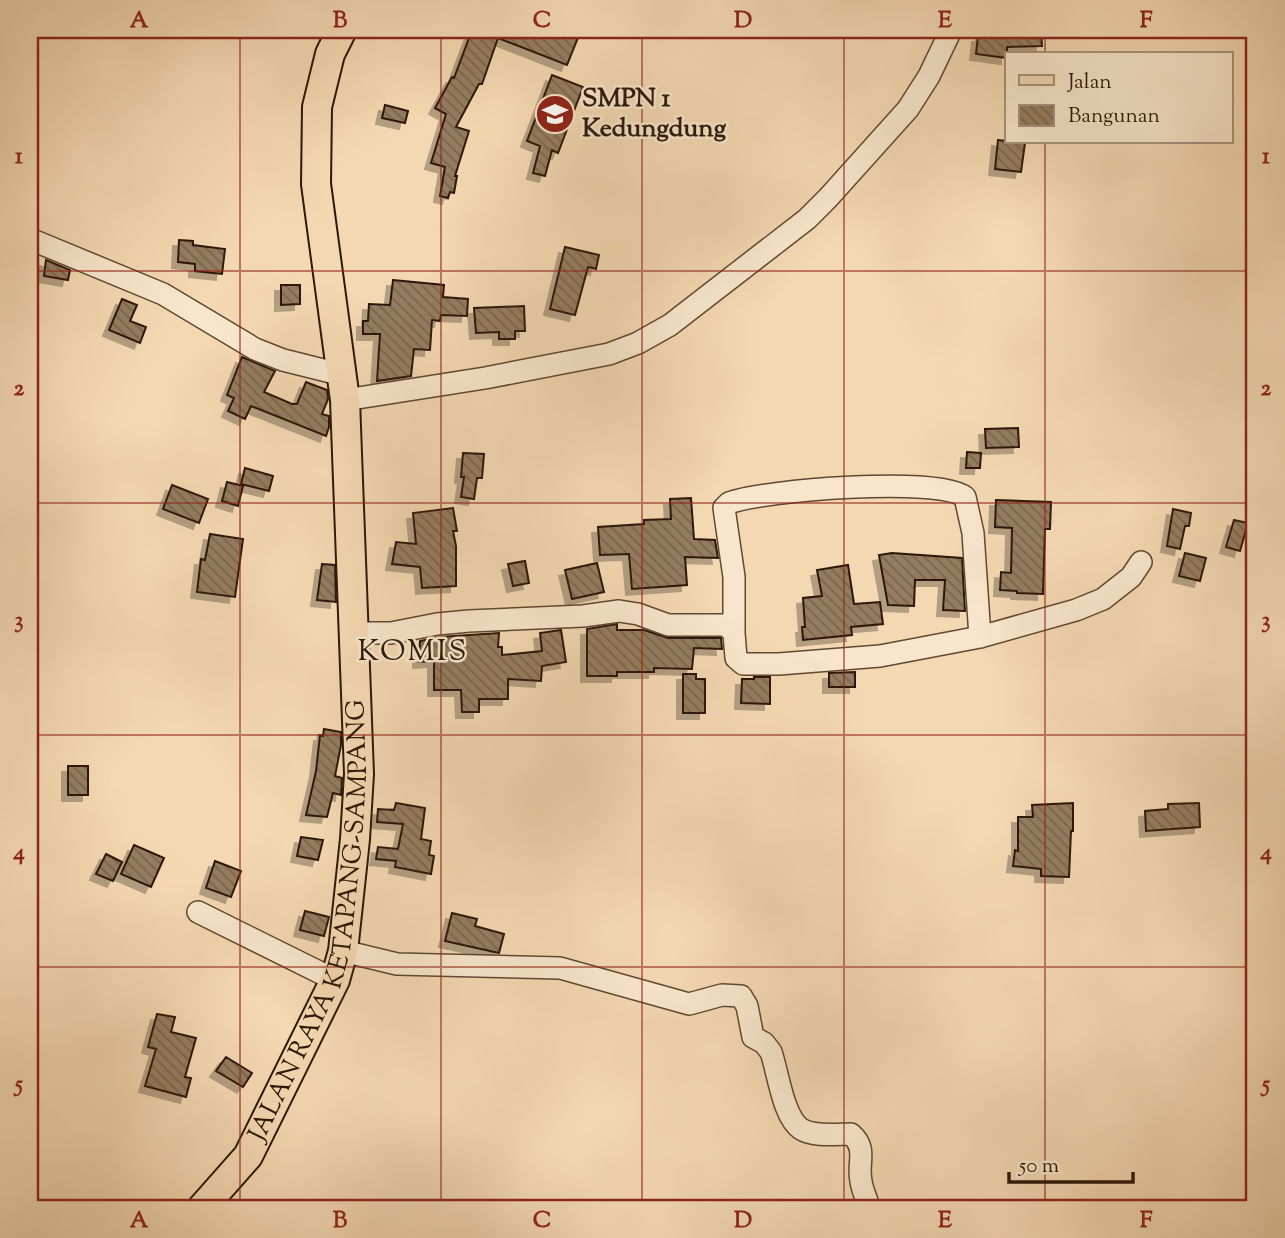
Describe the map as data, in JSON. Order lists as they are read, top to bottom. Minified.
{"streets":{"main road":["JALAN RAYA KETAPANG-SAMPANG"]},"districts":["KOMIS"],"places":{"school or university":["SMPN 1 Kedungdung"]},"legend":["Jalan","Bangunan"],"scale_bar":"50 m","grid":{"columns":["A","B","C","D","E","F"],"rows":["1","2","3","4","5"]}}
